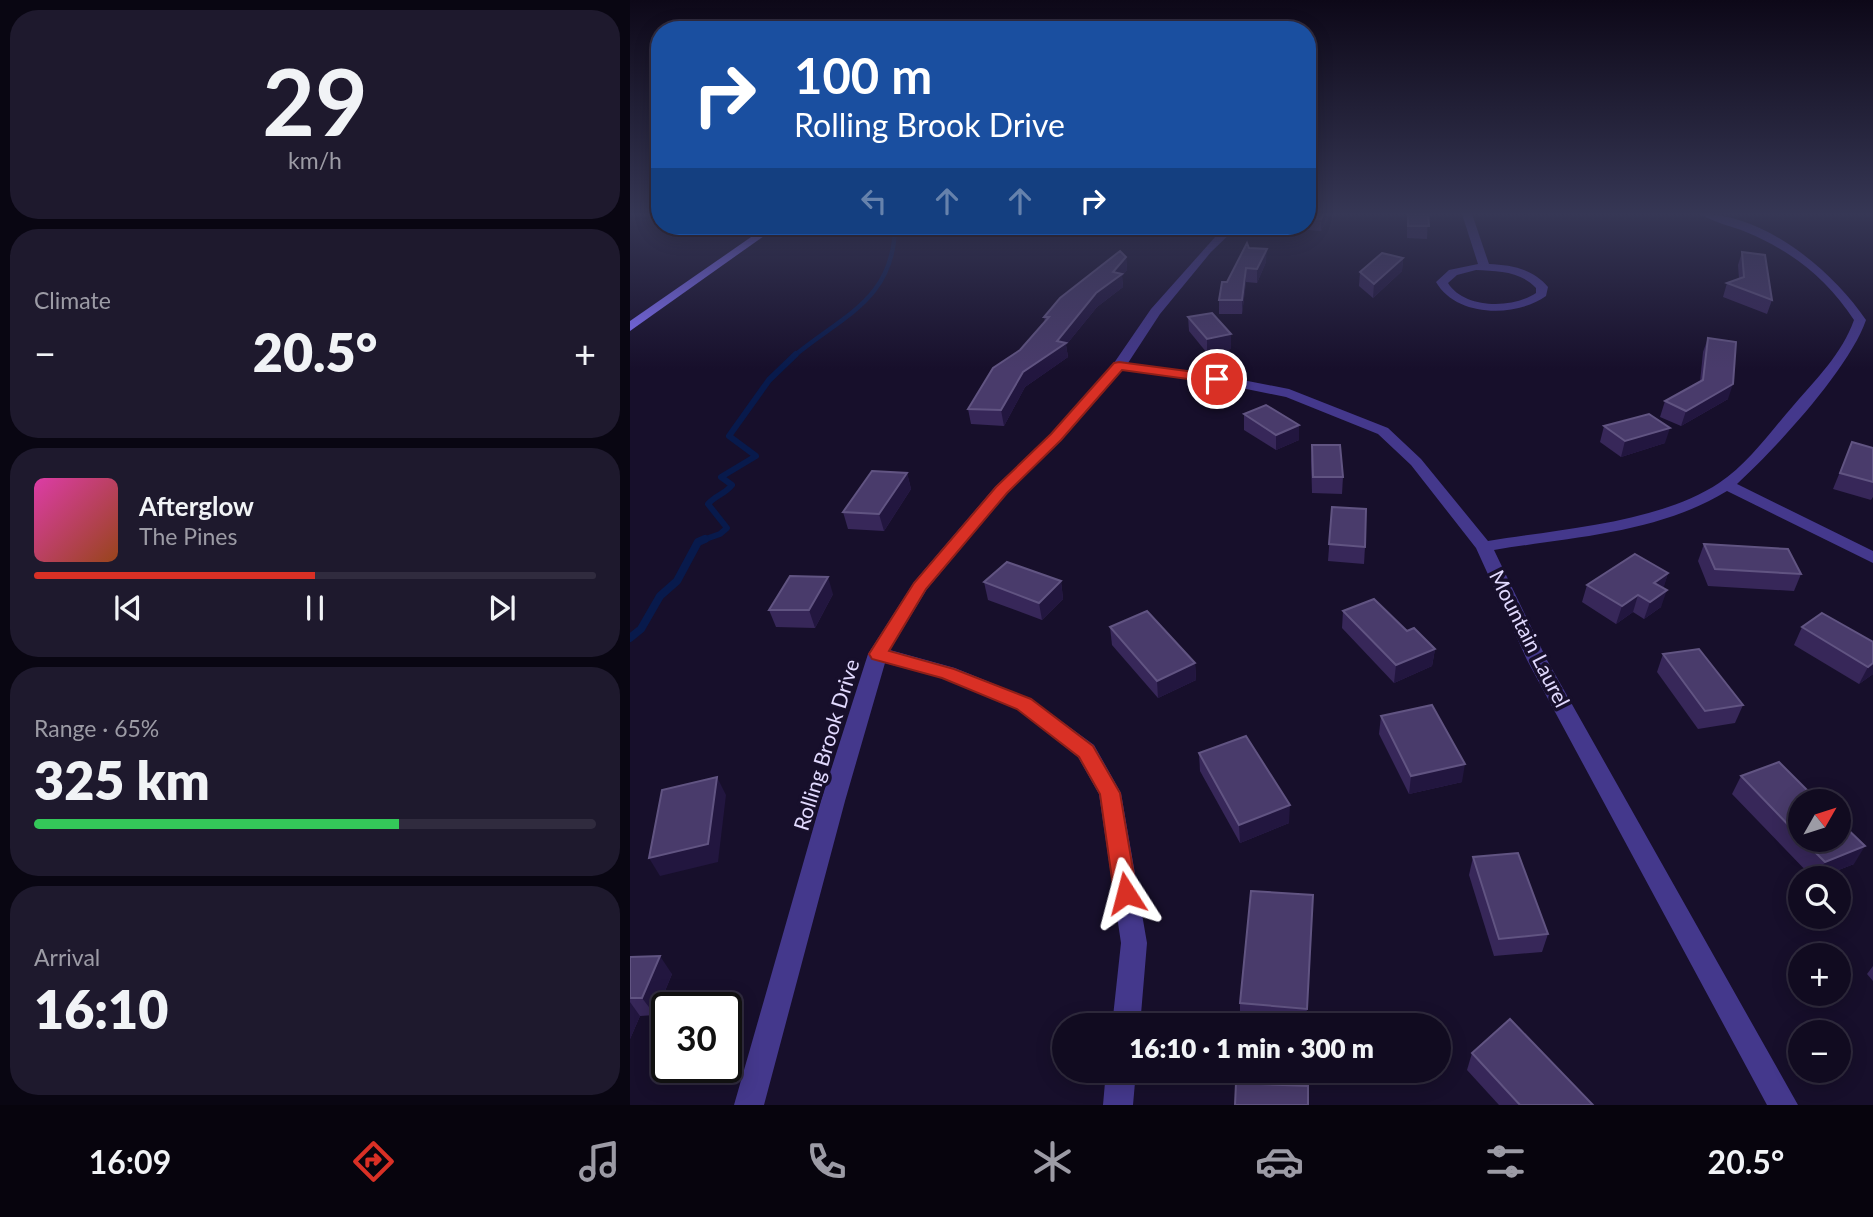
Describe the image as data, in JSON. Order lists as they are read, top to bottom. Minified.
{"streets":{"street":["Mountain Laurel","Rolling Brook Drive"]},"crossings":[["Mountain Laurel","Rolling Brook Drive"]],"north":"top right","page":{"tile":[["29","km/h"],"Climate",["Range · 65%","325 km"],["Arrival","16:10"]],"turn":["100 m","Rolling Brook Drive"],"heat":["−","20.5°","+"],"song":["Afterglow","The Pines"],"map_buttons":["+","−"],"limit":"30","trip":"16:10 · 1 min · 300 m","tabs":["16:09","20.5°"]}}
